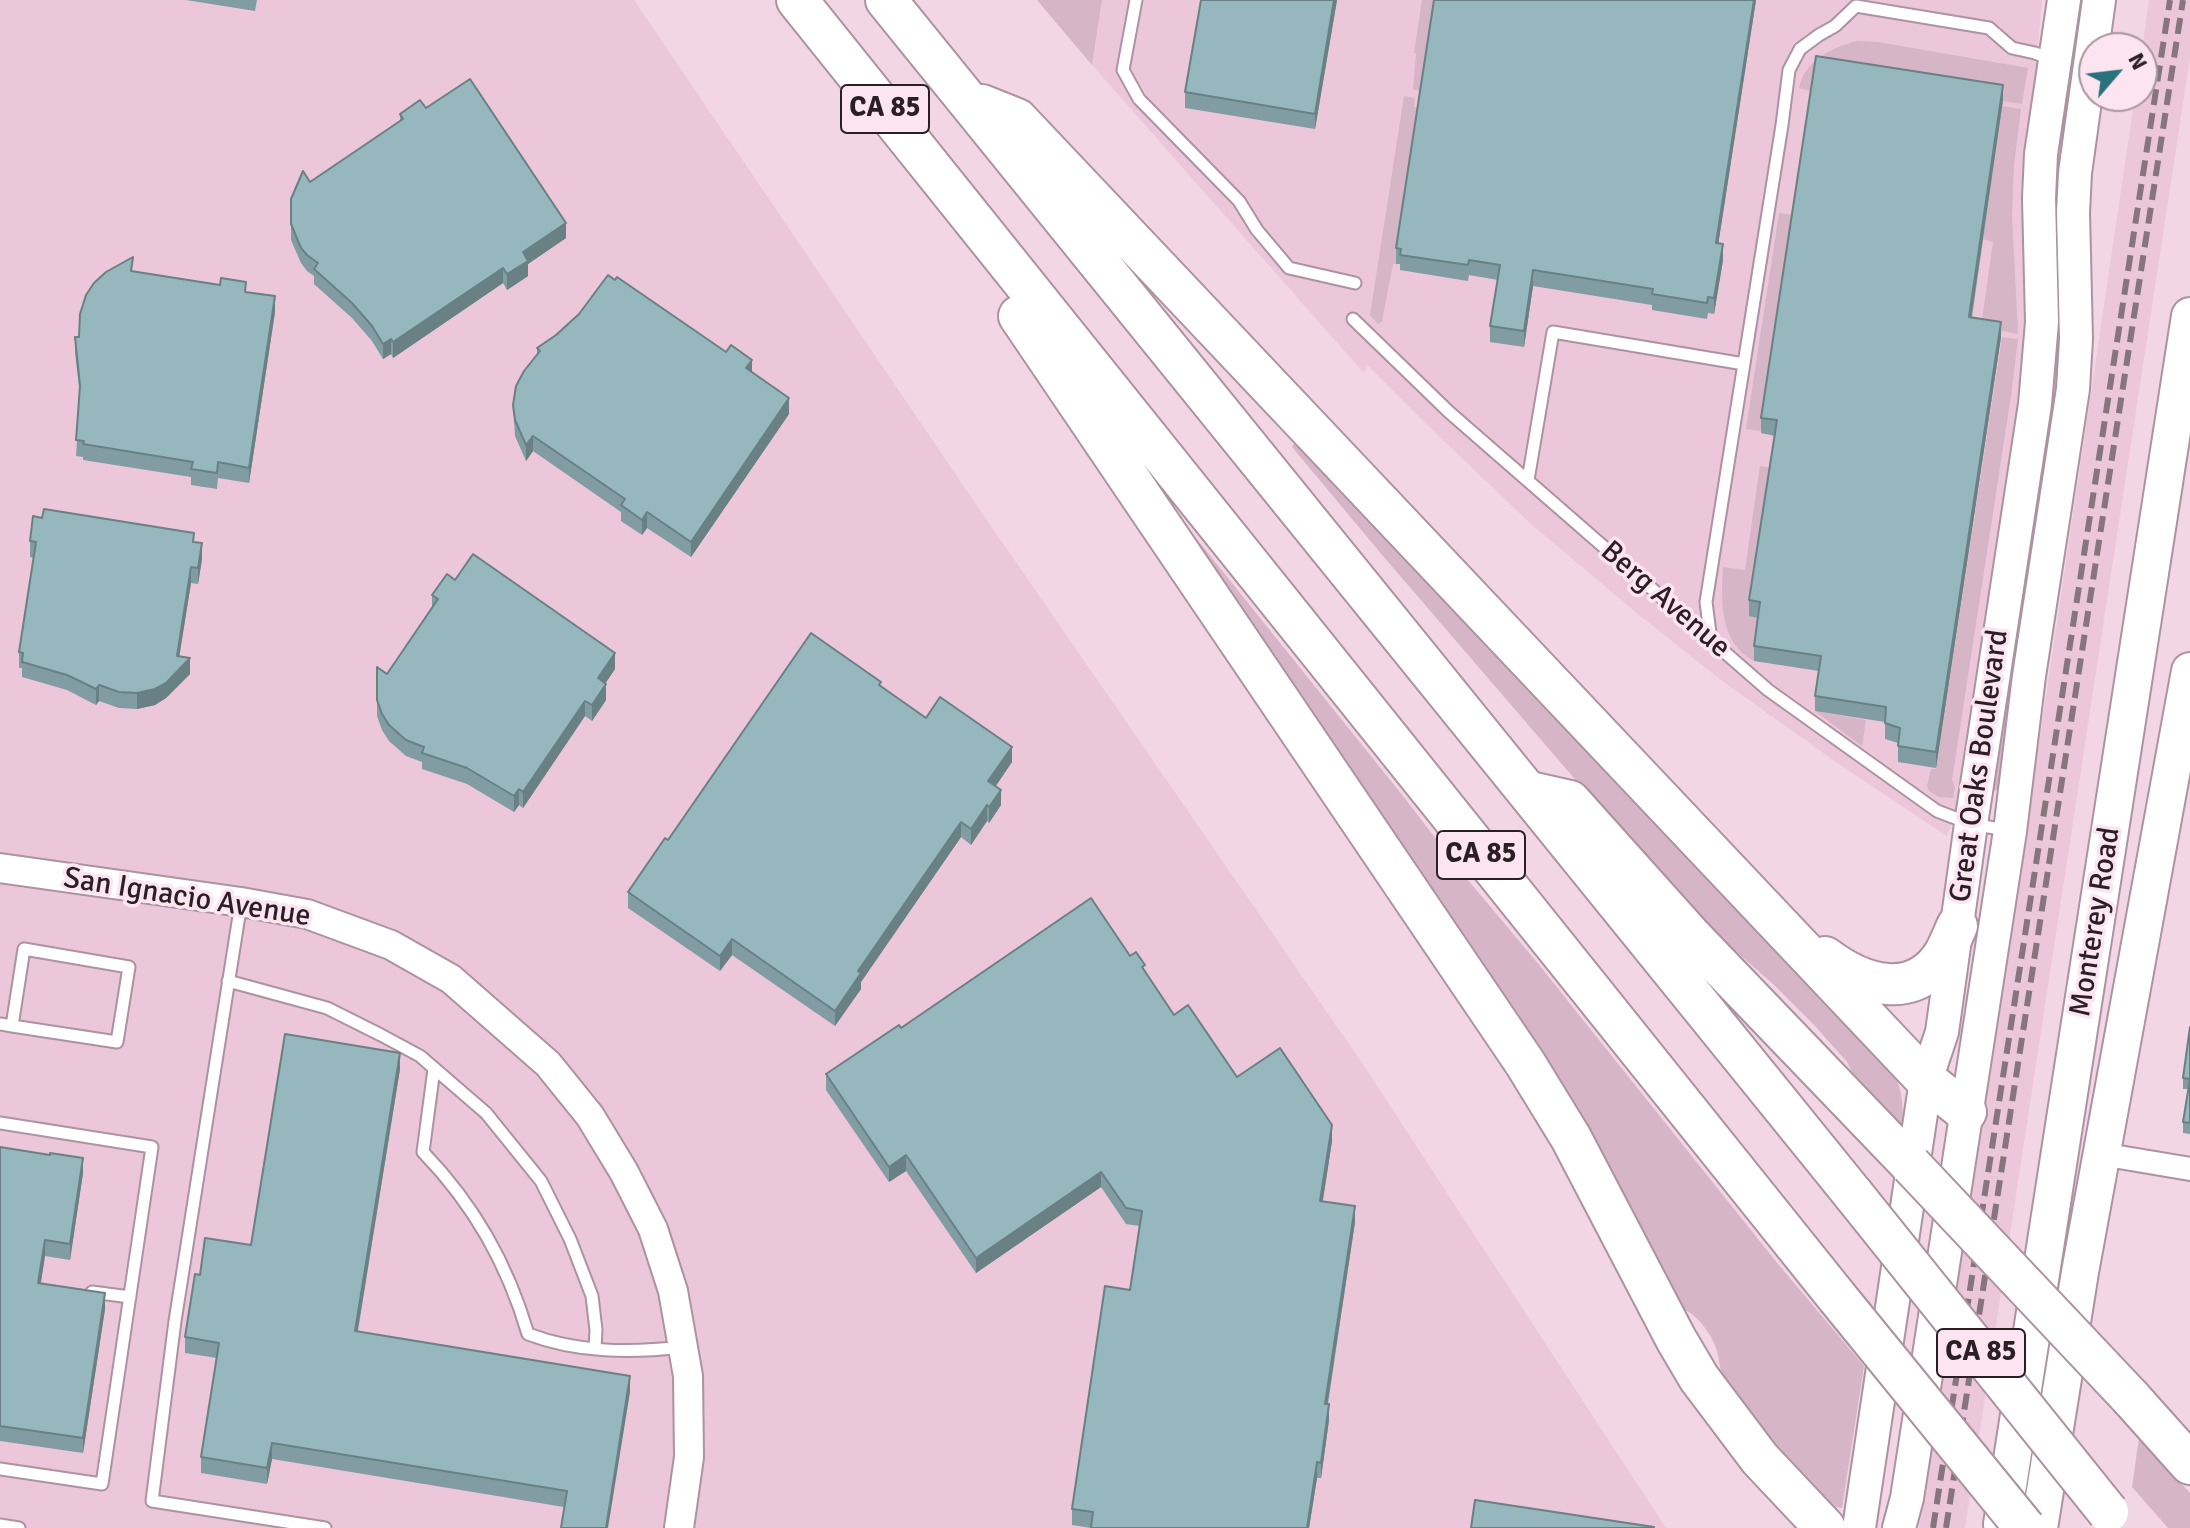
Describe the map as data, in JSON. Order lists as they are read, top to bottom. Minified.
{"streets":{"highway":["CA 85"],"main road":["Great Oaks Boulevard","Monterey Road"],"street":["San Ignacio Avenue"],"lane":["Berg Avenue"]},"crossings":[["Berg Avenue","Great Oaks Boulevard"]],"north":"top right"}
